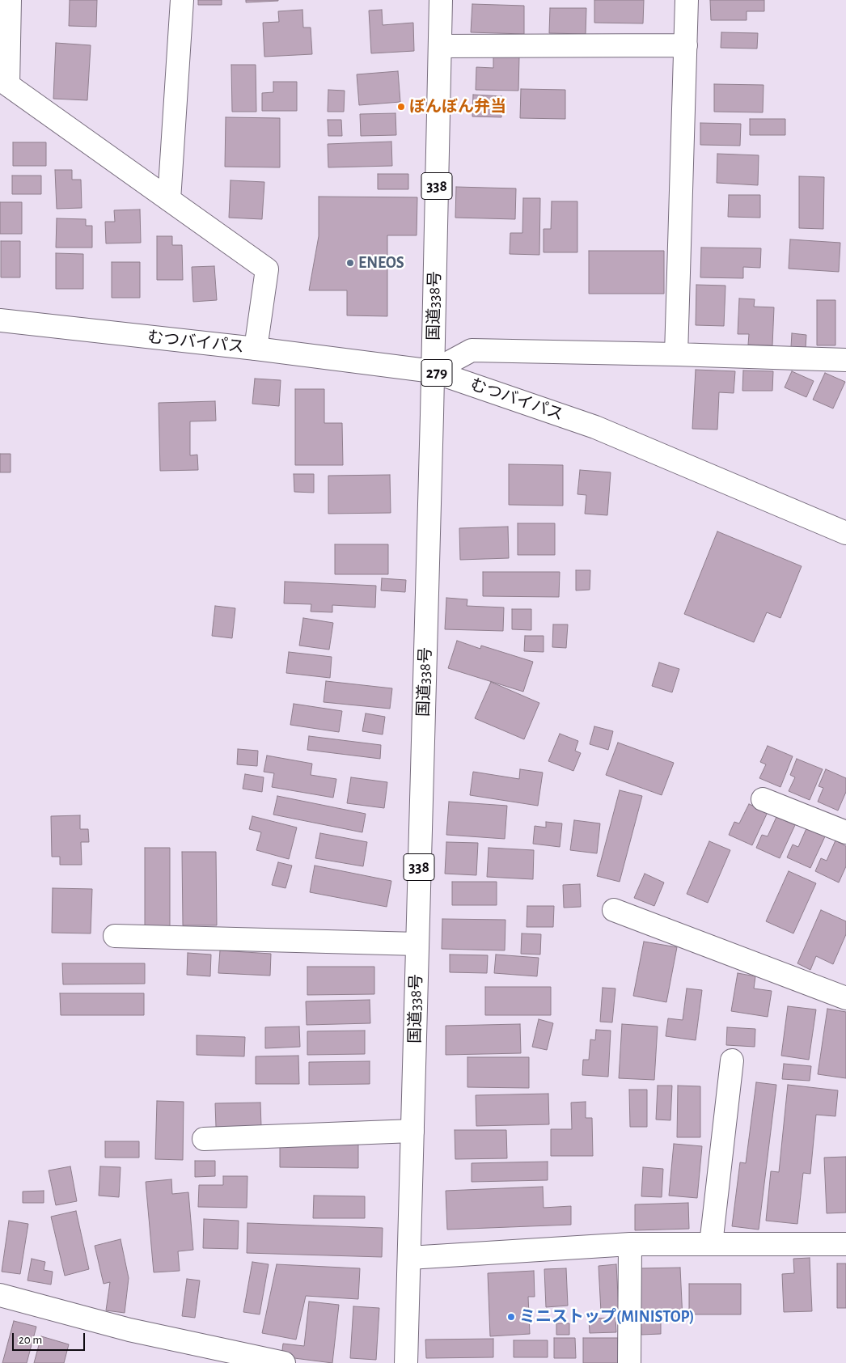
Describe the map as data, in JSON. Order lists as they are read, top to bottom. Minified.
{"streets":{"main road":["338","国道338号","むつバイパス","279"]},"crossings":[["国道338号","むつバイパス"]],"places":["ぼんぼん弁当","ENEOS","ミニストップ(MINISTOP)"],"scale_bar":"20 m"}
